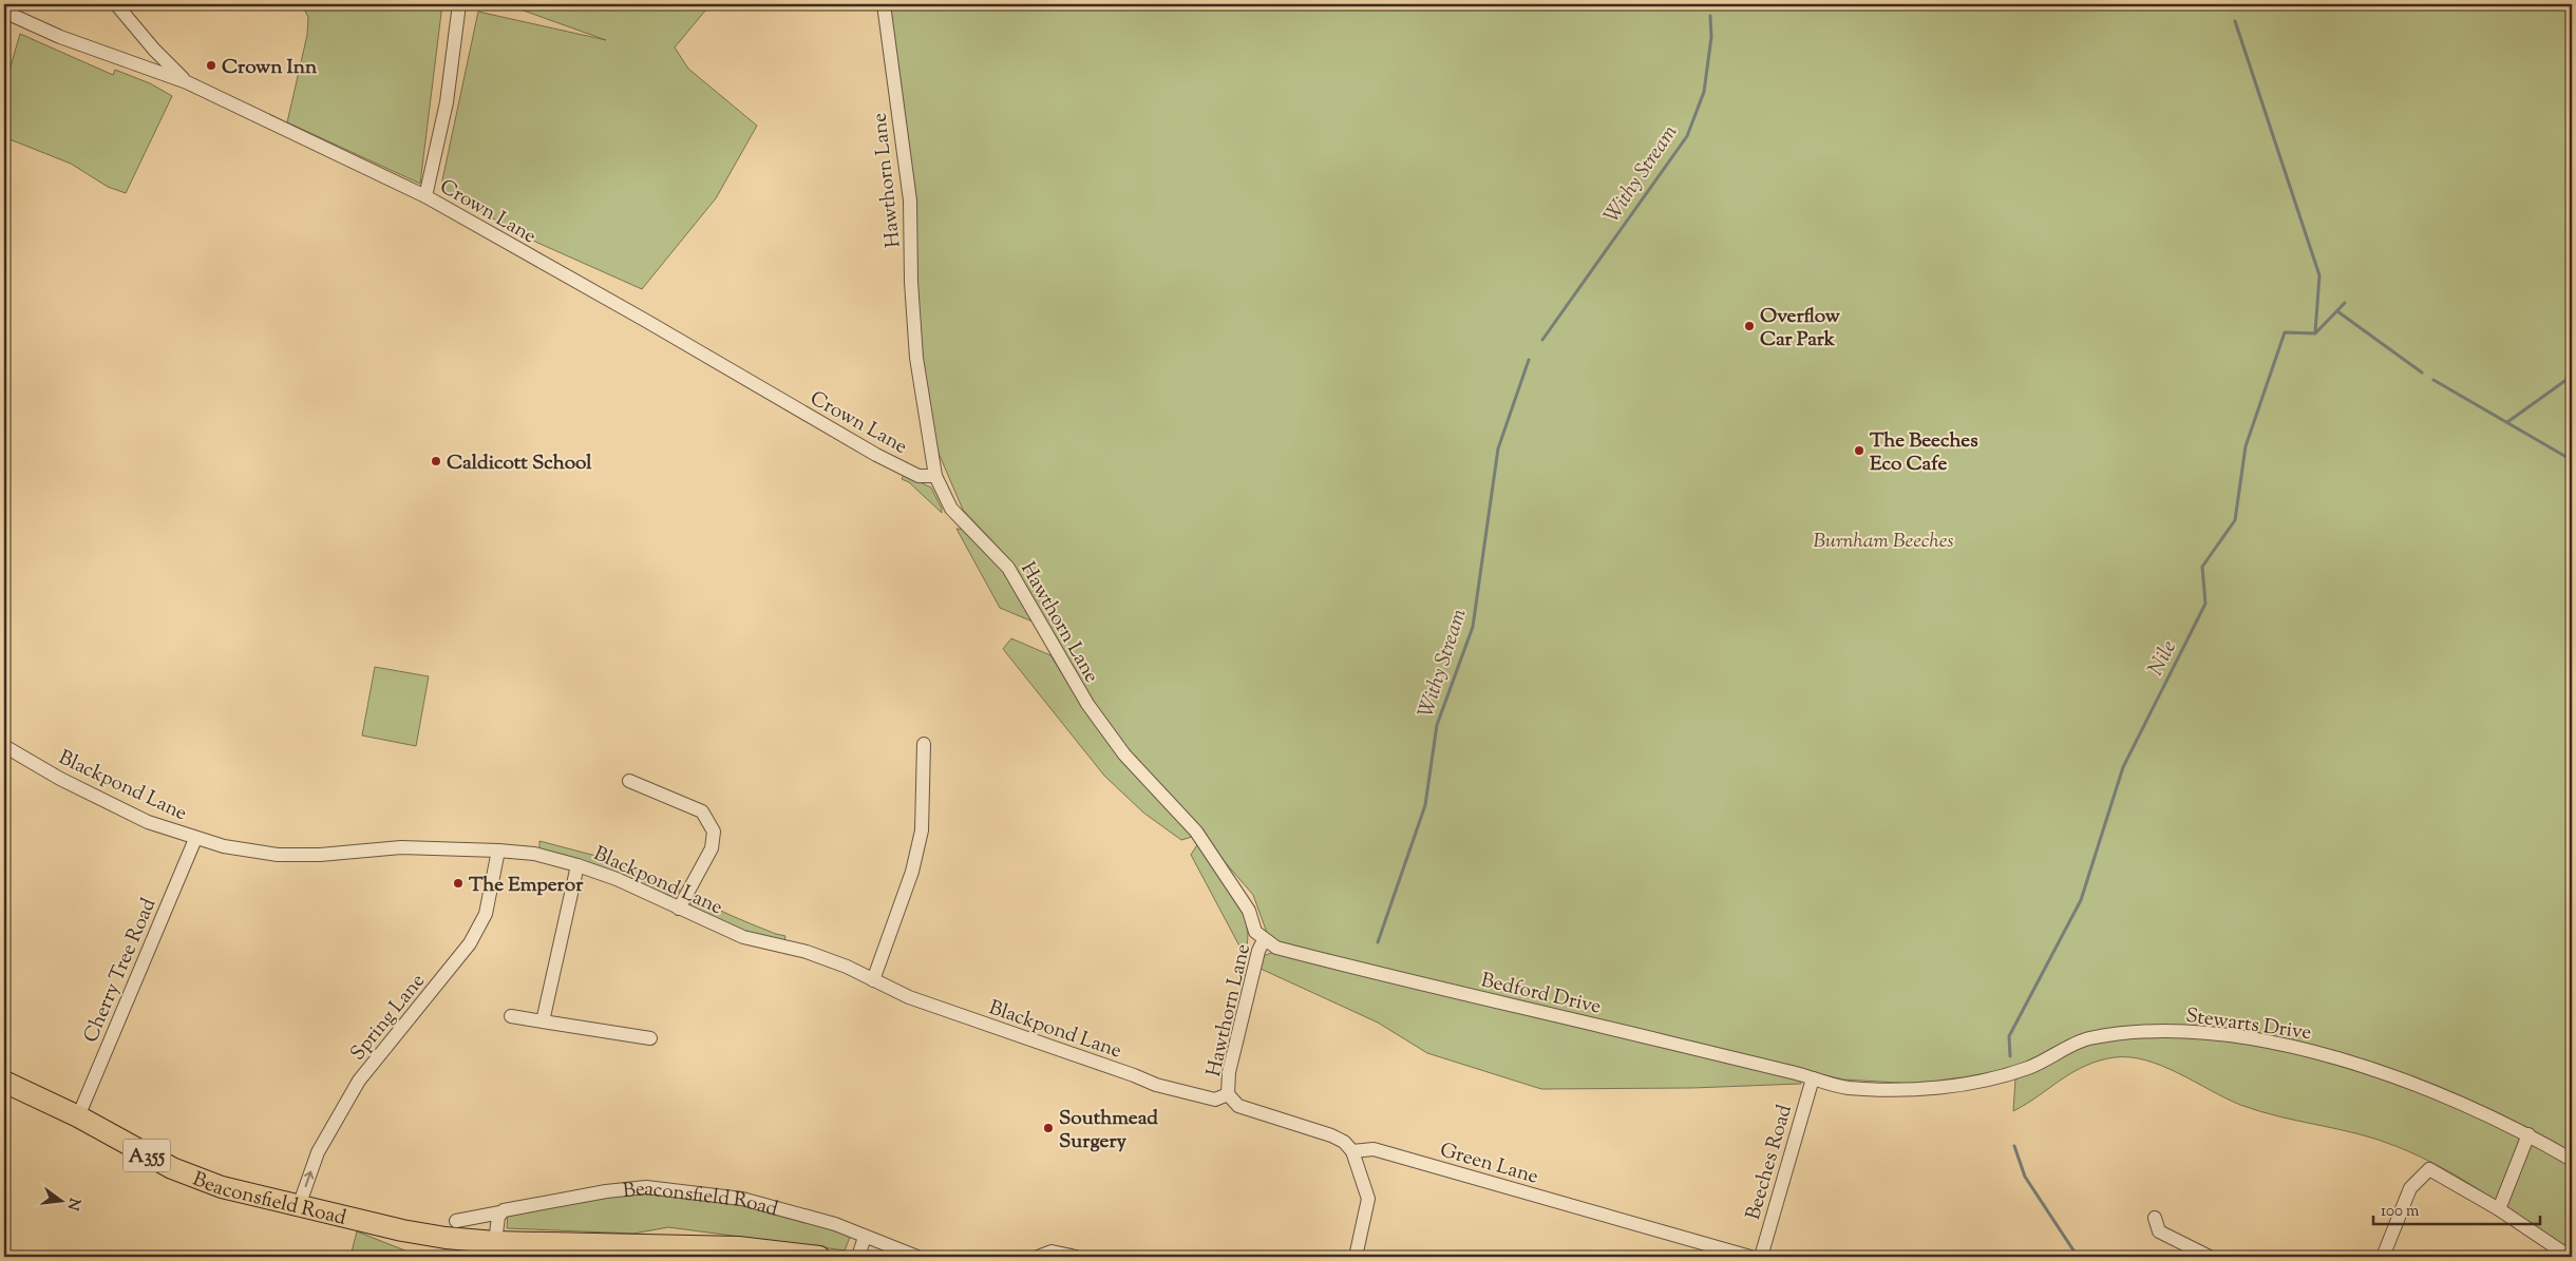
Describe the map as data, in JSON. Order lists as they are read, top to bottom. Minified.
{"streets":{"main road":["A355","Beaconsfield Road"],"street":["Hawthorn Lane","Crown Lane","Blackpond Lane","Cherry Tree Road","Bedford Drive","Spring Lane","Stewarts Drive","Green Lane","Beeches Road"]},"crossings":[["Hawthorn Lane","Crown Lane"],["Hawthorn Lane","Blackpond Lane"],["Hawthorn Lane","Bedford Drive"],["Blackpond Lane","Cherry Tree Road"],["Blackpond Lane","Spring Lane"],["Cherry Tree Road","Beaconsfield Road"],["Bedford Drive","Stewarts Drive"],["Bedford Drive","Beeches Road"],["Spring Lane","Beaconsfield Road"],["Stewarts Drive","Beeches Road"]],"water":["Withy Stream","Nile"],"parks":["Burnham Beeches"],"places":["Crown Inn","Overflow Car Park","The Beeches Eco Cafe","Caldicott School","The Emperor","Southmead Surgery"],"scale_bar":"100 m","north":"right"}
